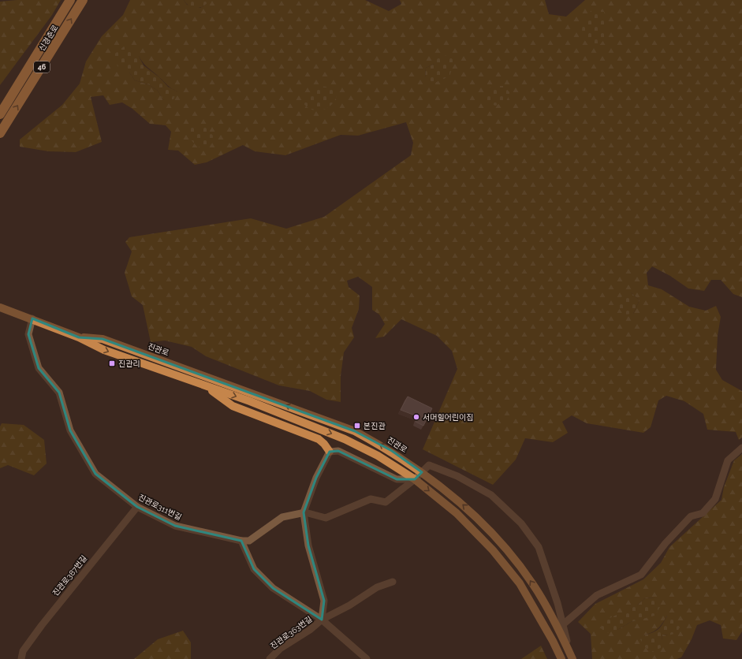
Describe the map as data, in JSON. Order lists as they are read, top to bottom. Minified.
{"streets":{"highway":["신경춘로","46"],"main road":["진관로"],"street":["진관로311번길","진관로387번길","진관로363번길"]},"crossings":[["진관로","진관로311번길"],["진관로311번길","진관로387번길"]],"places":{"transit":["진관리","본진관"],"other":["서머힐어린이집"]}}
